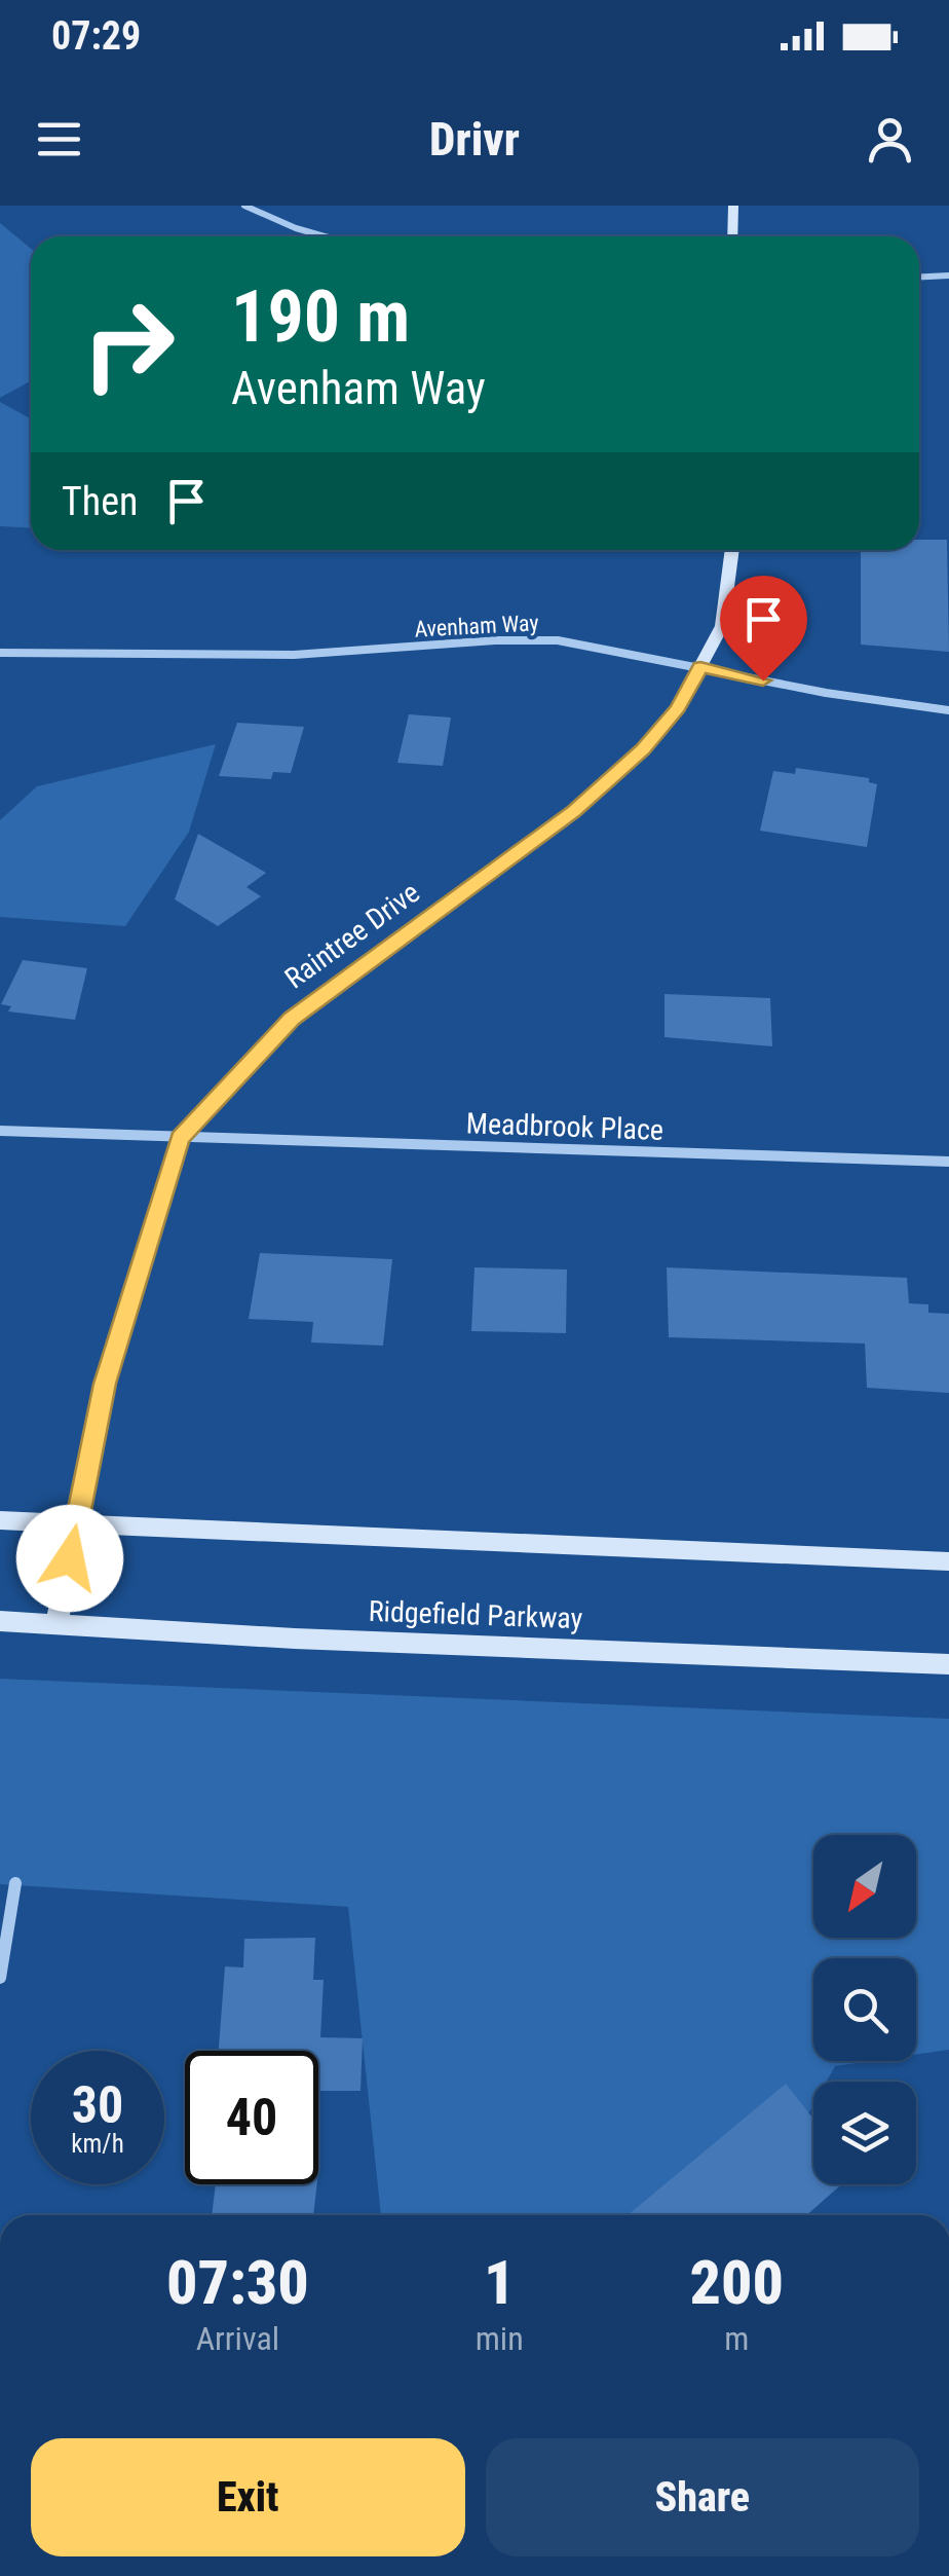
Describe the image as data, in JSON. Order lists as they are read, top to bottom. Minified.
{"streets":{"street":["Avenham Way","Raintree Drive","Meadbrook Place","Ridgefield Parkway"]},"crossings":[["Avenham Way","Raintree Drive"],["Raintree Drive","Meadbrook Place"],["Raintree Drive","Ridgefield Parkway"]],"north":"bottom left","page":{"status":"07:29","header":"Drivr","turn":["190 m","Avenham Way"],"then":"Then","speed":"30 km/h","limit":"40","eta":["07:30","Arrival","1","min","200","m"],"buttons":["Exit","Share"]}}
